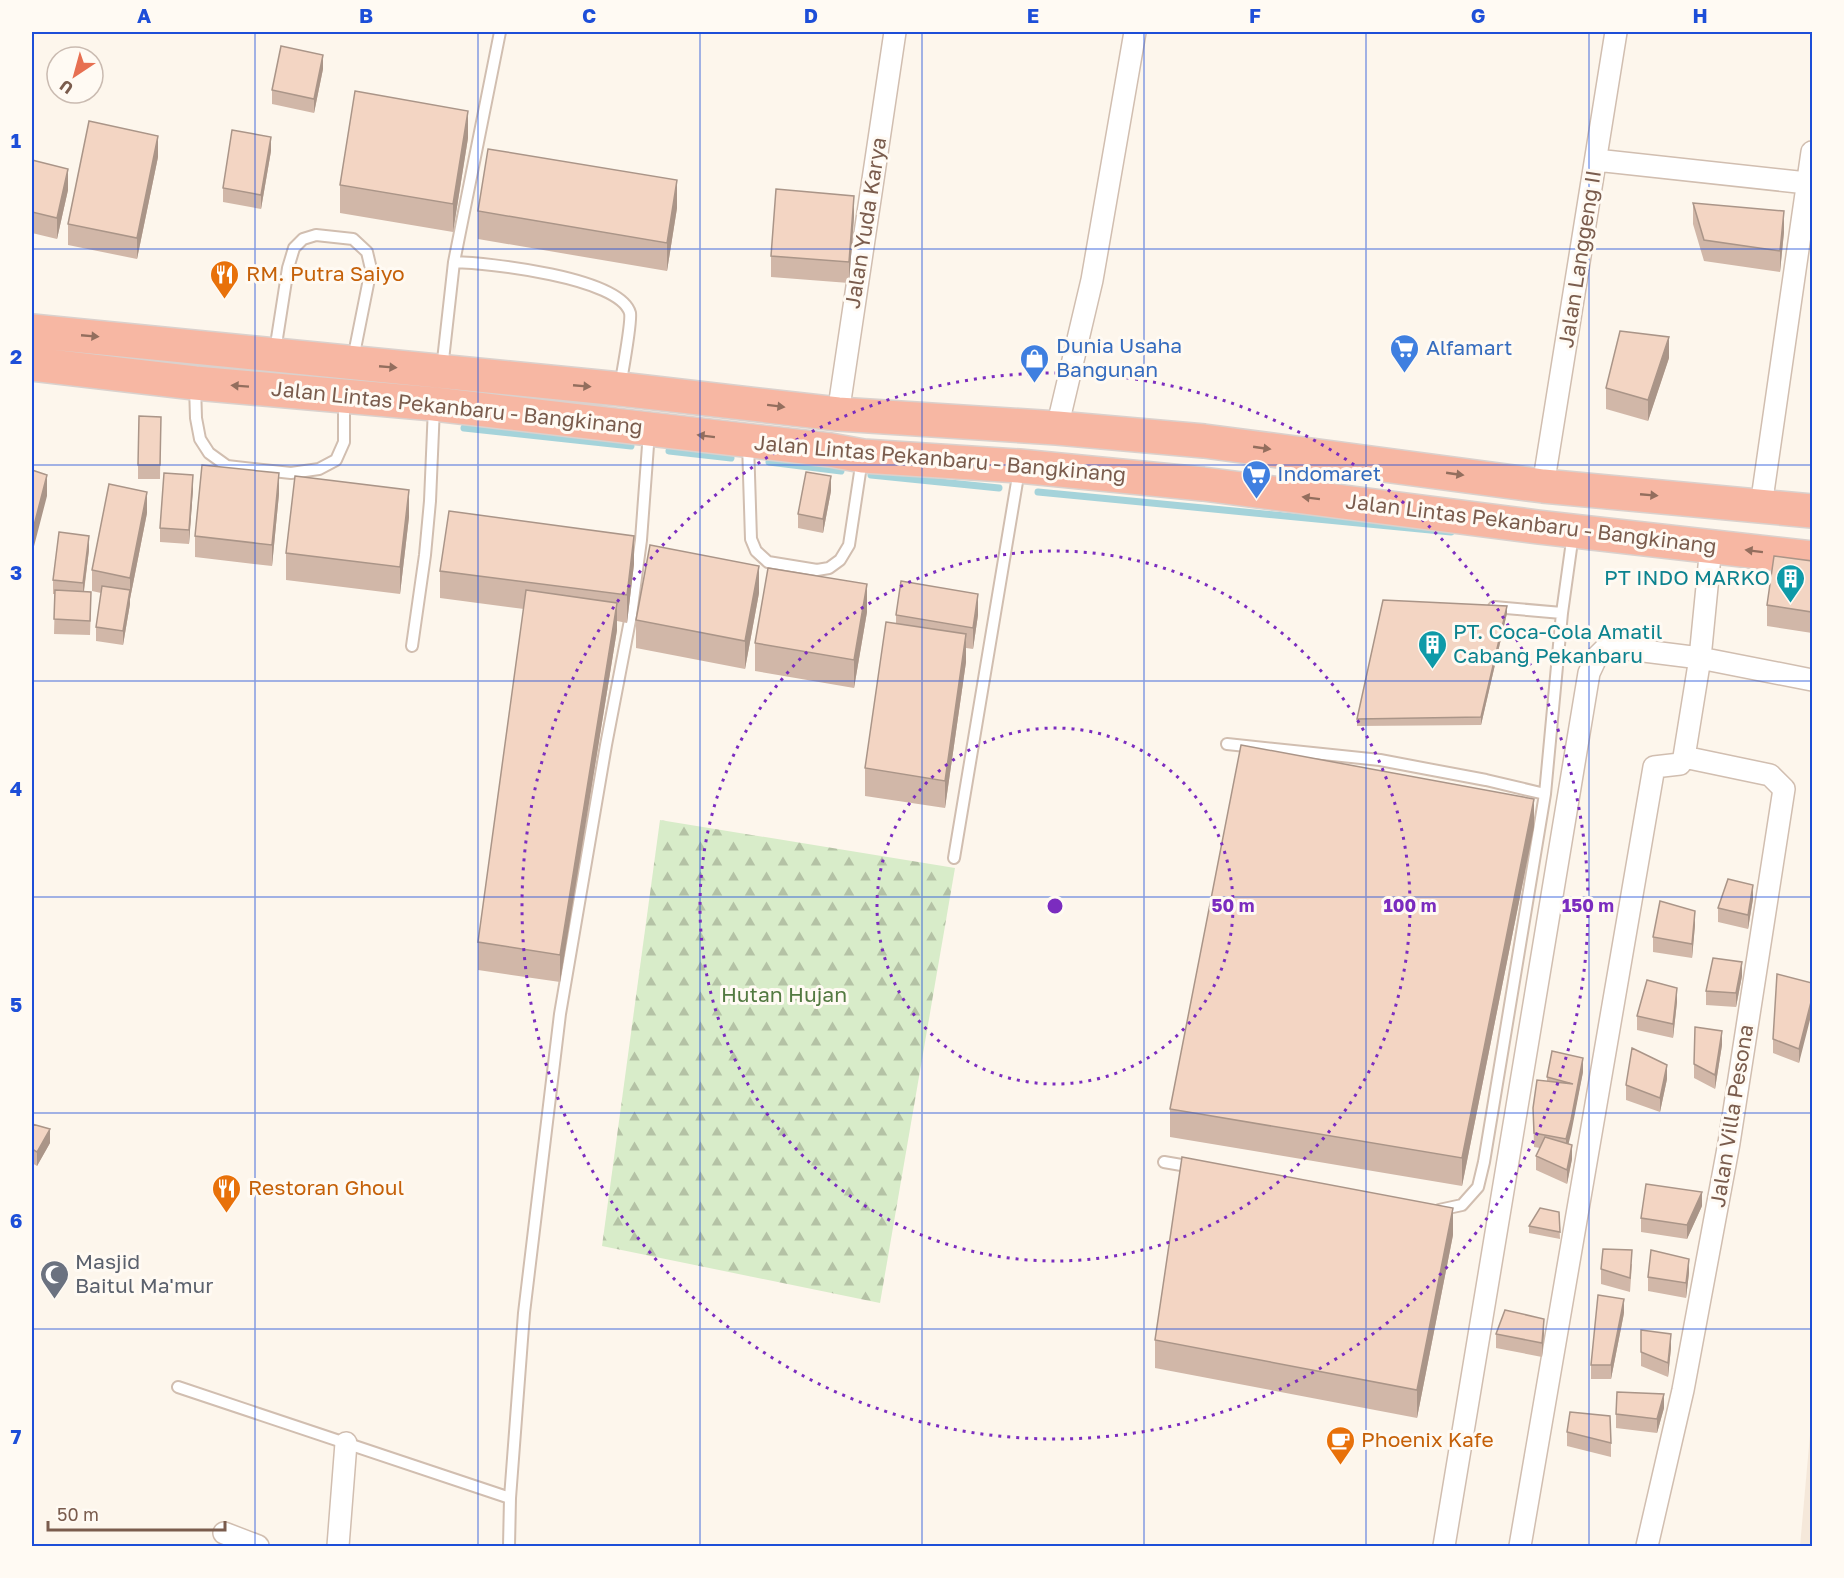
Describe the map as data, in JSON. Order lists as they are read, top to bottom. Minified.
{"streets":{"highway":["Jalan Lintas Pekanbaru - Bangkinang"],"street":["Jalan Yuda Karya","Jalan Langgeng II","Jalan Villa Pesona"]},"crossings":[["Jalan Yuda Karya","Jalan Lintas Pekanbaru - Bangkinang"],["Jalan Langgeng II","Jalan Lintas Pekanbaru - Bangkinang"]],"parks":["Hutan Hujan"],"places":{"restaurant":["RM. Putra Saiyo","Restoran Ghoul"],"supermarket":["Alfamart","Indomaret"],"shop":["Dunia Usaha Bangunan"],"building":["PT INDO MARKO","PT. Coca-Cola Amatil Cabang Pekanbaru"],"mosque":["Masjid Baitul Ma'mur"],"cafe":["Phoenix Kafe"]},"scale_bar":"50 m","north":"bottom left","grid":{"columns":["A","B","C","D","E","F","G","H"],"rows":["1","2","3","4","5","6","7"]},"rings":["50 m","100 m","150 m"]}
